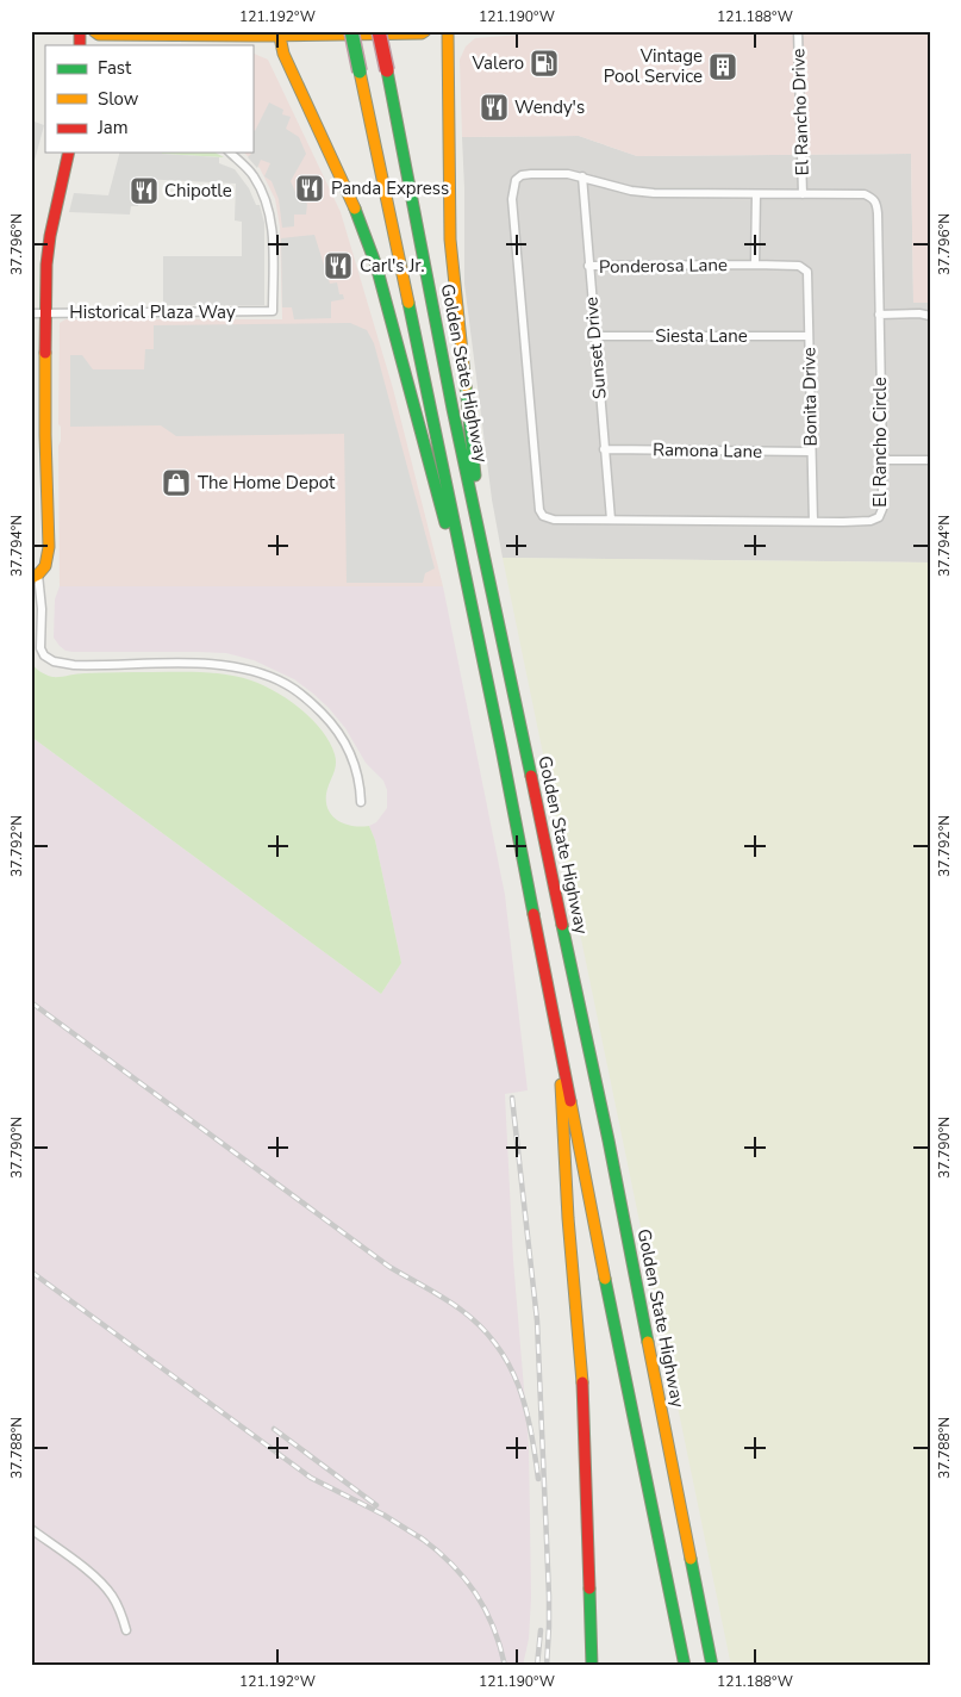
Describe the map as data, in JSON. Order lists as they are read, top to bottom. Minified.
{"streets":{"main road":["Golden State Highway"],"street":["El Rancho Drive","Ponderosa Lane","Historical Plaza Way","Siesta Lane","Sunset Drive","Bonita Drive","El Rancho Circle","Ramona Lane"]},"crossings":[["El Rancho Drive","El Rancho Circle"],["Ponderosa Lane","Sunset Drive"],["Ponderosa Lane","Bonita Drive"],["Siesta Lane","Sunset Drive"],["Siesta Lane","Bonita Drive"],["Sunset Drive","El Rancho Circle"],["Sunset Drive","Ramona Lane"],["Bonita Drive","El Rancho Circle"],["Bonita Drive","Ramona Lane"]],"places":{"fuel station":["Valero"],"building":["Vintage Pool Service"],"restaurant":["Wendy's","Panda Express","Chipotle","Carl's Jr."],"shop":["The Home Depot"]},"legend":["Fast","Slow","Jam"],"coordinates":["121.192°W","121.190°W","121.188°W","37.796°N","37.794°N","37.792°N","37.790°N","37.788°N"]}
